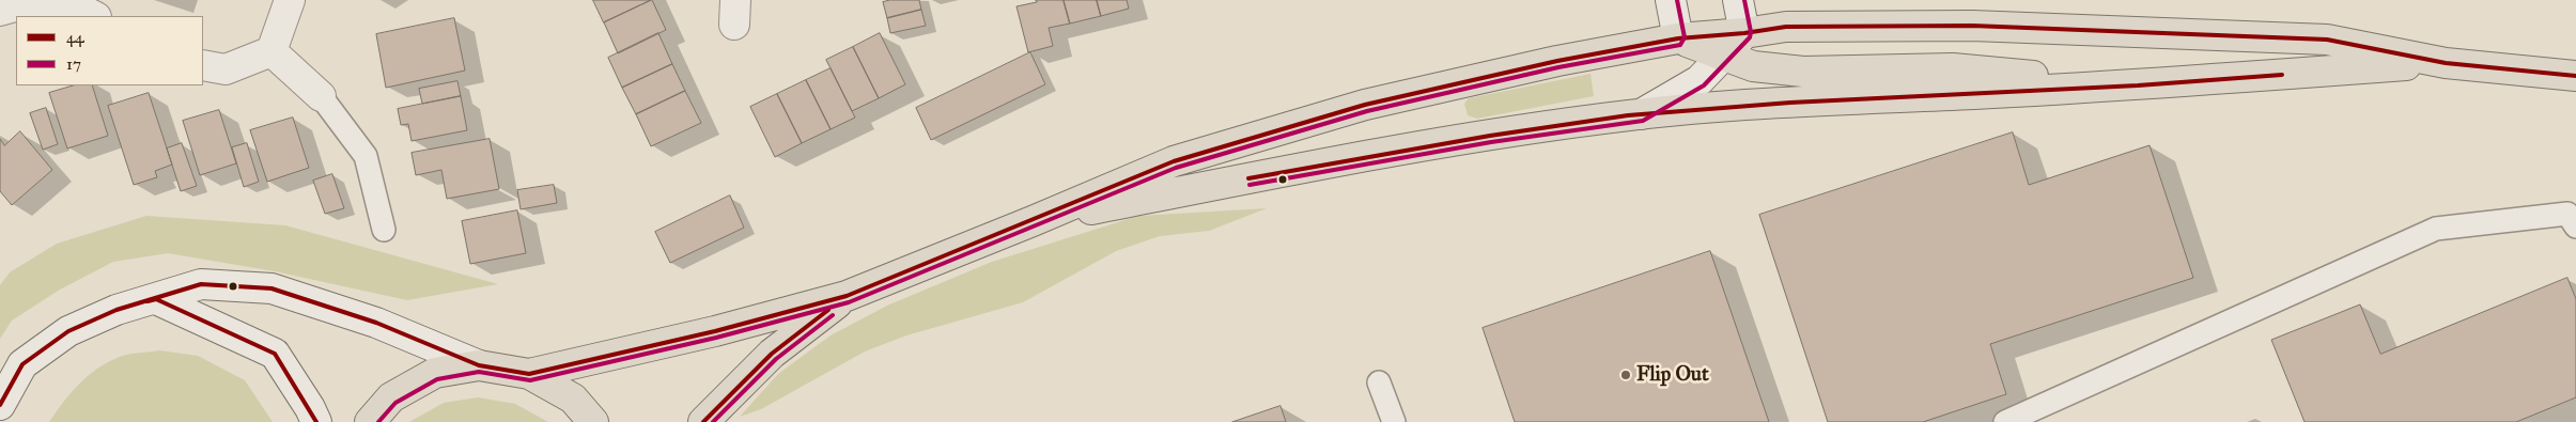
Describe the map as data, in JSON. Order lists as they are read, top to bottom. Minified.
{"places":["Flip Out"],"lines":["transit line 17","transit line 44"],"legend":["44","17"]}
